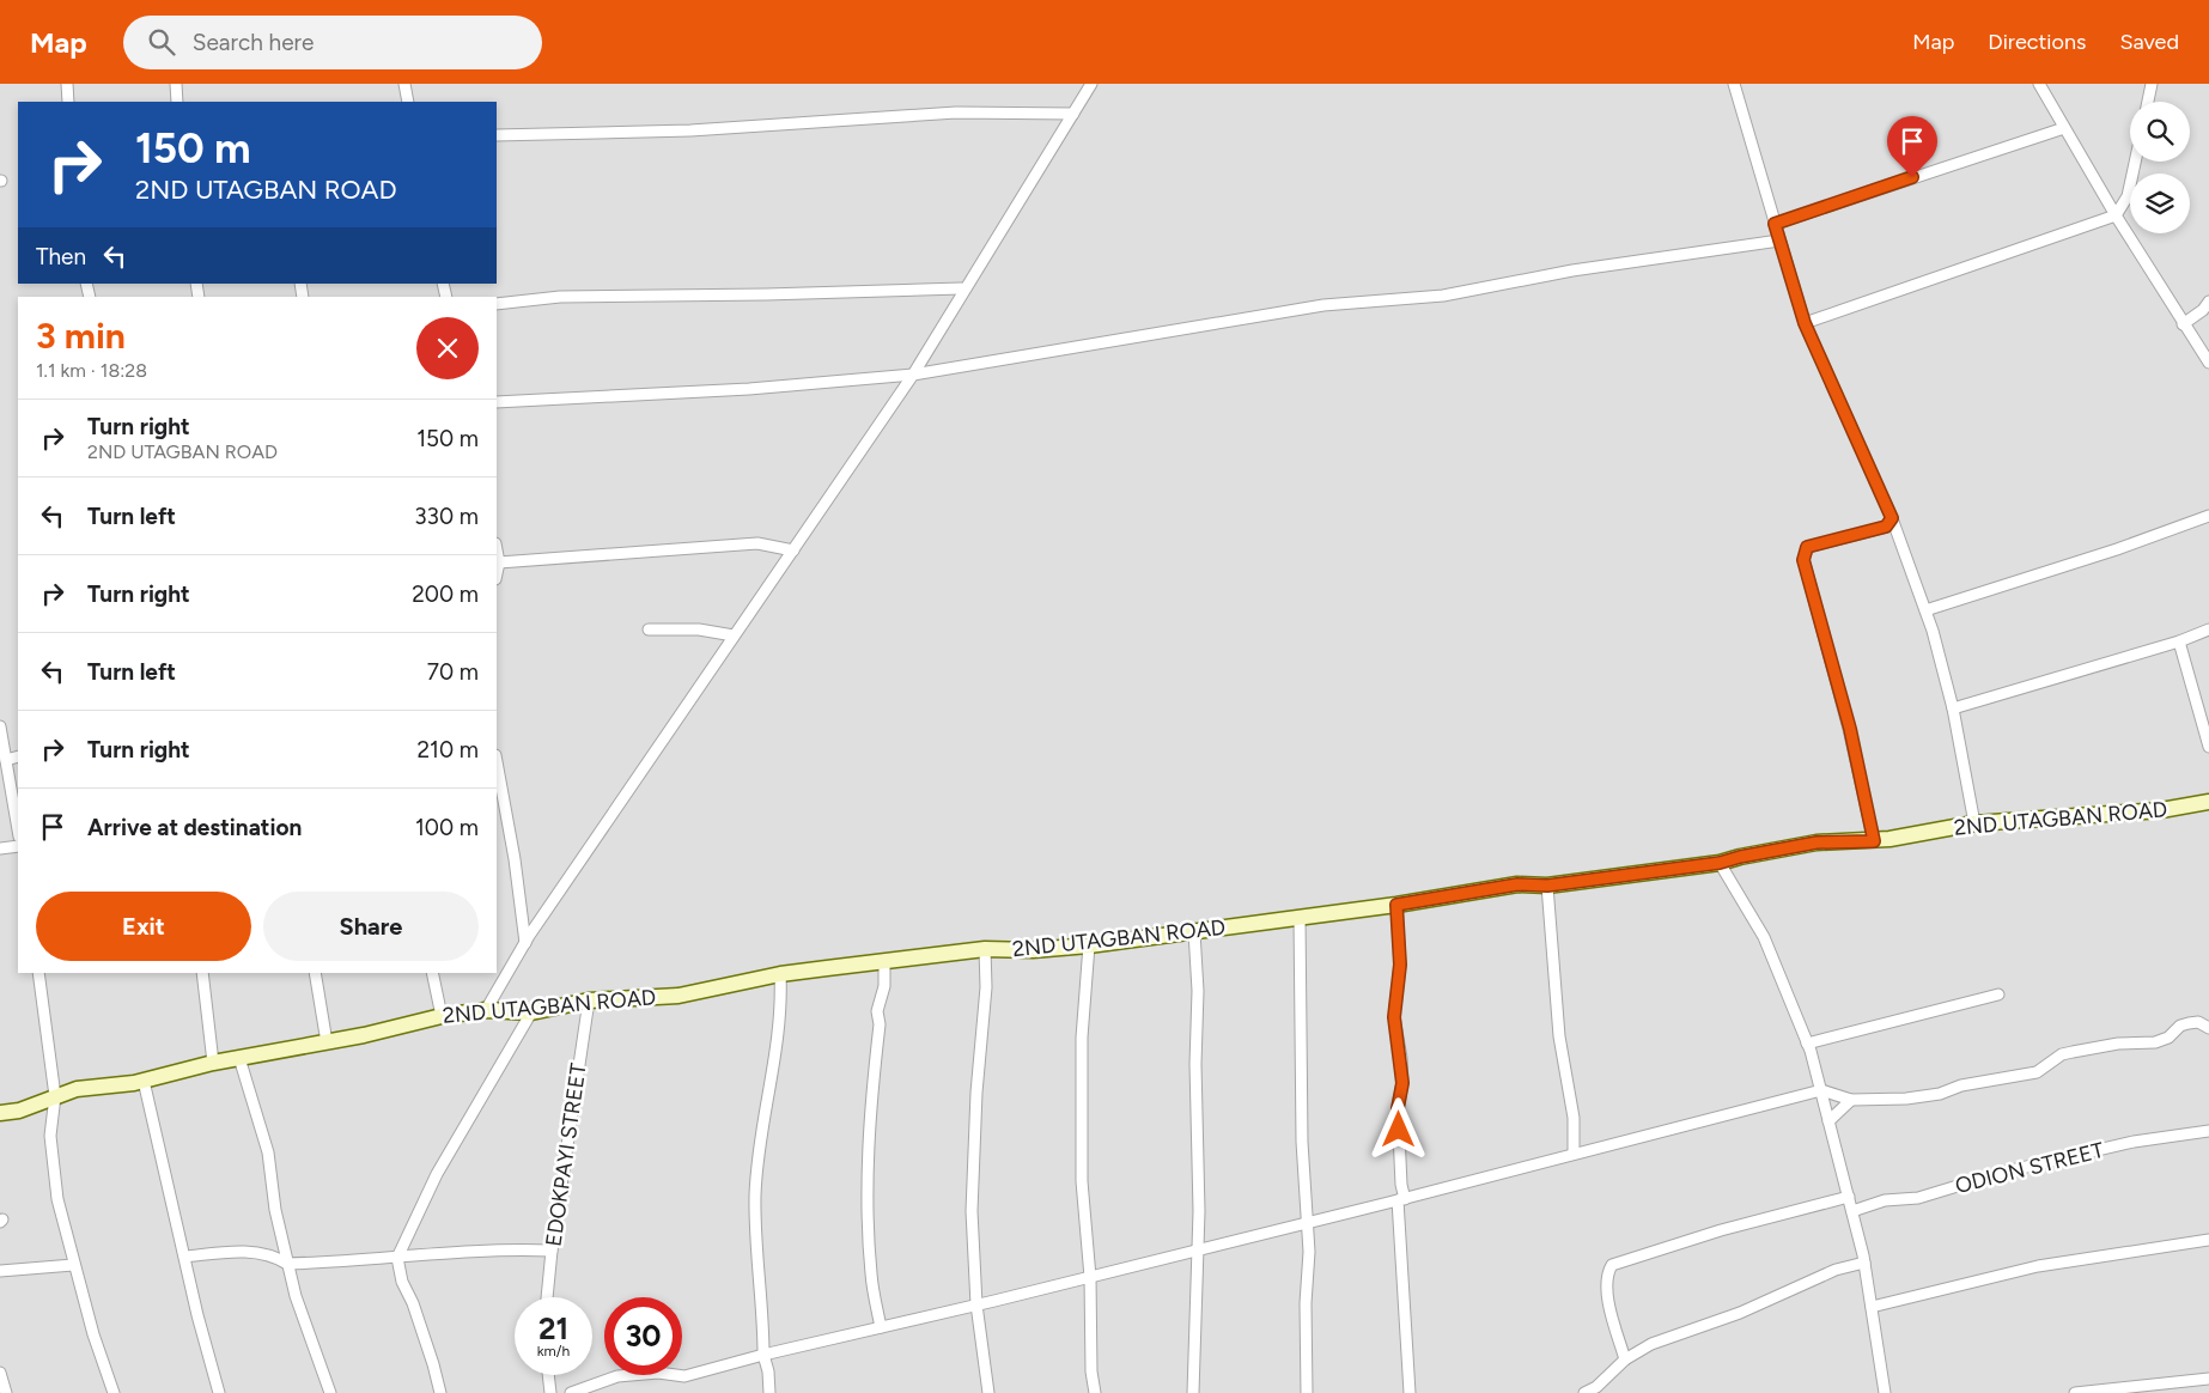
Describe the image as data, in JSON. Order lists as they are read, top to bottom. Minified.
{"streets":{"street":["2ND UTAGBAN ROAD","EDOKPAYI STREET","ODION STREET"]},"crossings":[["2ND UTAGBAN ROAD","EDOKPAYI STREET"]],"page":{"header":"Map","search":"Search here","nav":["Map","Directions","Saved"],"turn":["150 m","2ND UTAGBAN ROAD"],"then":"Then","heading":["3 min","1.1 km · 18:28"],"list":[{"name":"Turn right","note":"2ND UTAGBAN ROAD","value":"150 m"},{"name":"Turn left","value":"330 m"},{"name":"Turn right","value":"200 m"},{"name":"Turn left","value":"70 m"},{"name":"Turn right","value":"210 m"},{"name":"Arrive at destination","value":"100 m"}],"buttons":["Exit","Share"],"speed":"21 km/h","limit":"30"}}
